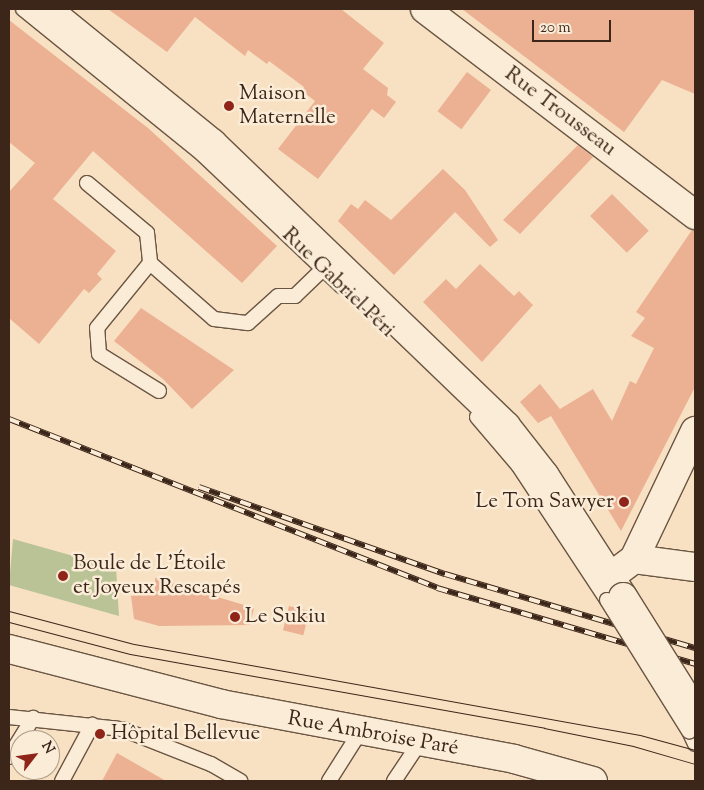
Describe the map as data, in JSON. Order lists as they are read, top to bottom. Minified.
{"streets":{"main road":["Rue Trousseau","Rue Gabriel Péri","Rue Ambroise Paré"]},"places":["Maison Maternelle","Le Tom Sawyer","Boule de L'Étoile et Joyeux Rescapés","Le Sukiu","Hôpital Bellevue"],"scale_bar":"20 m","north":"top right"}
